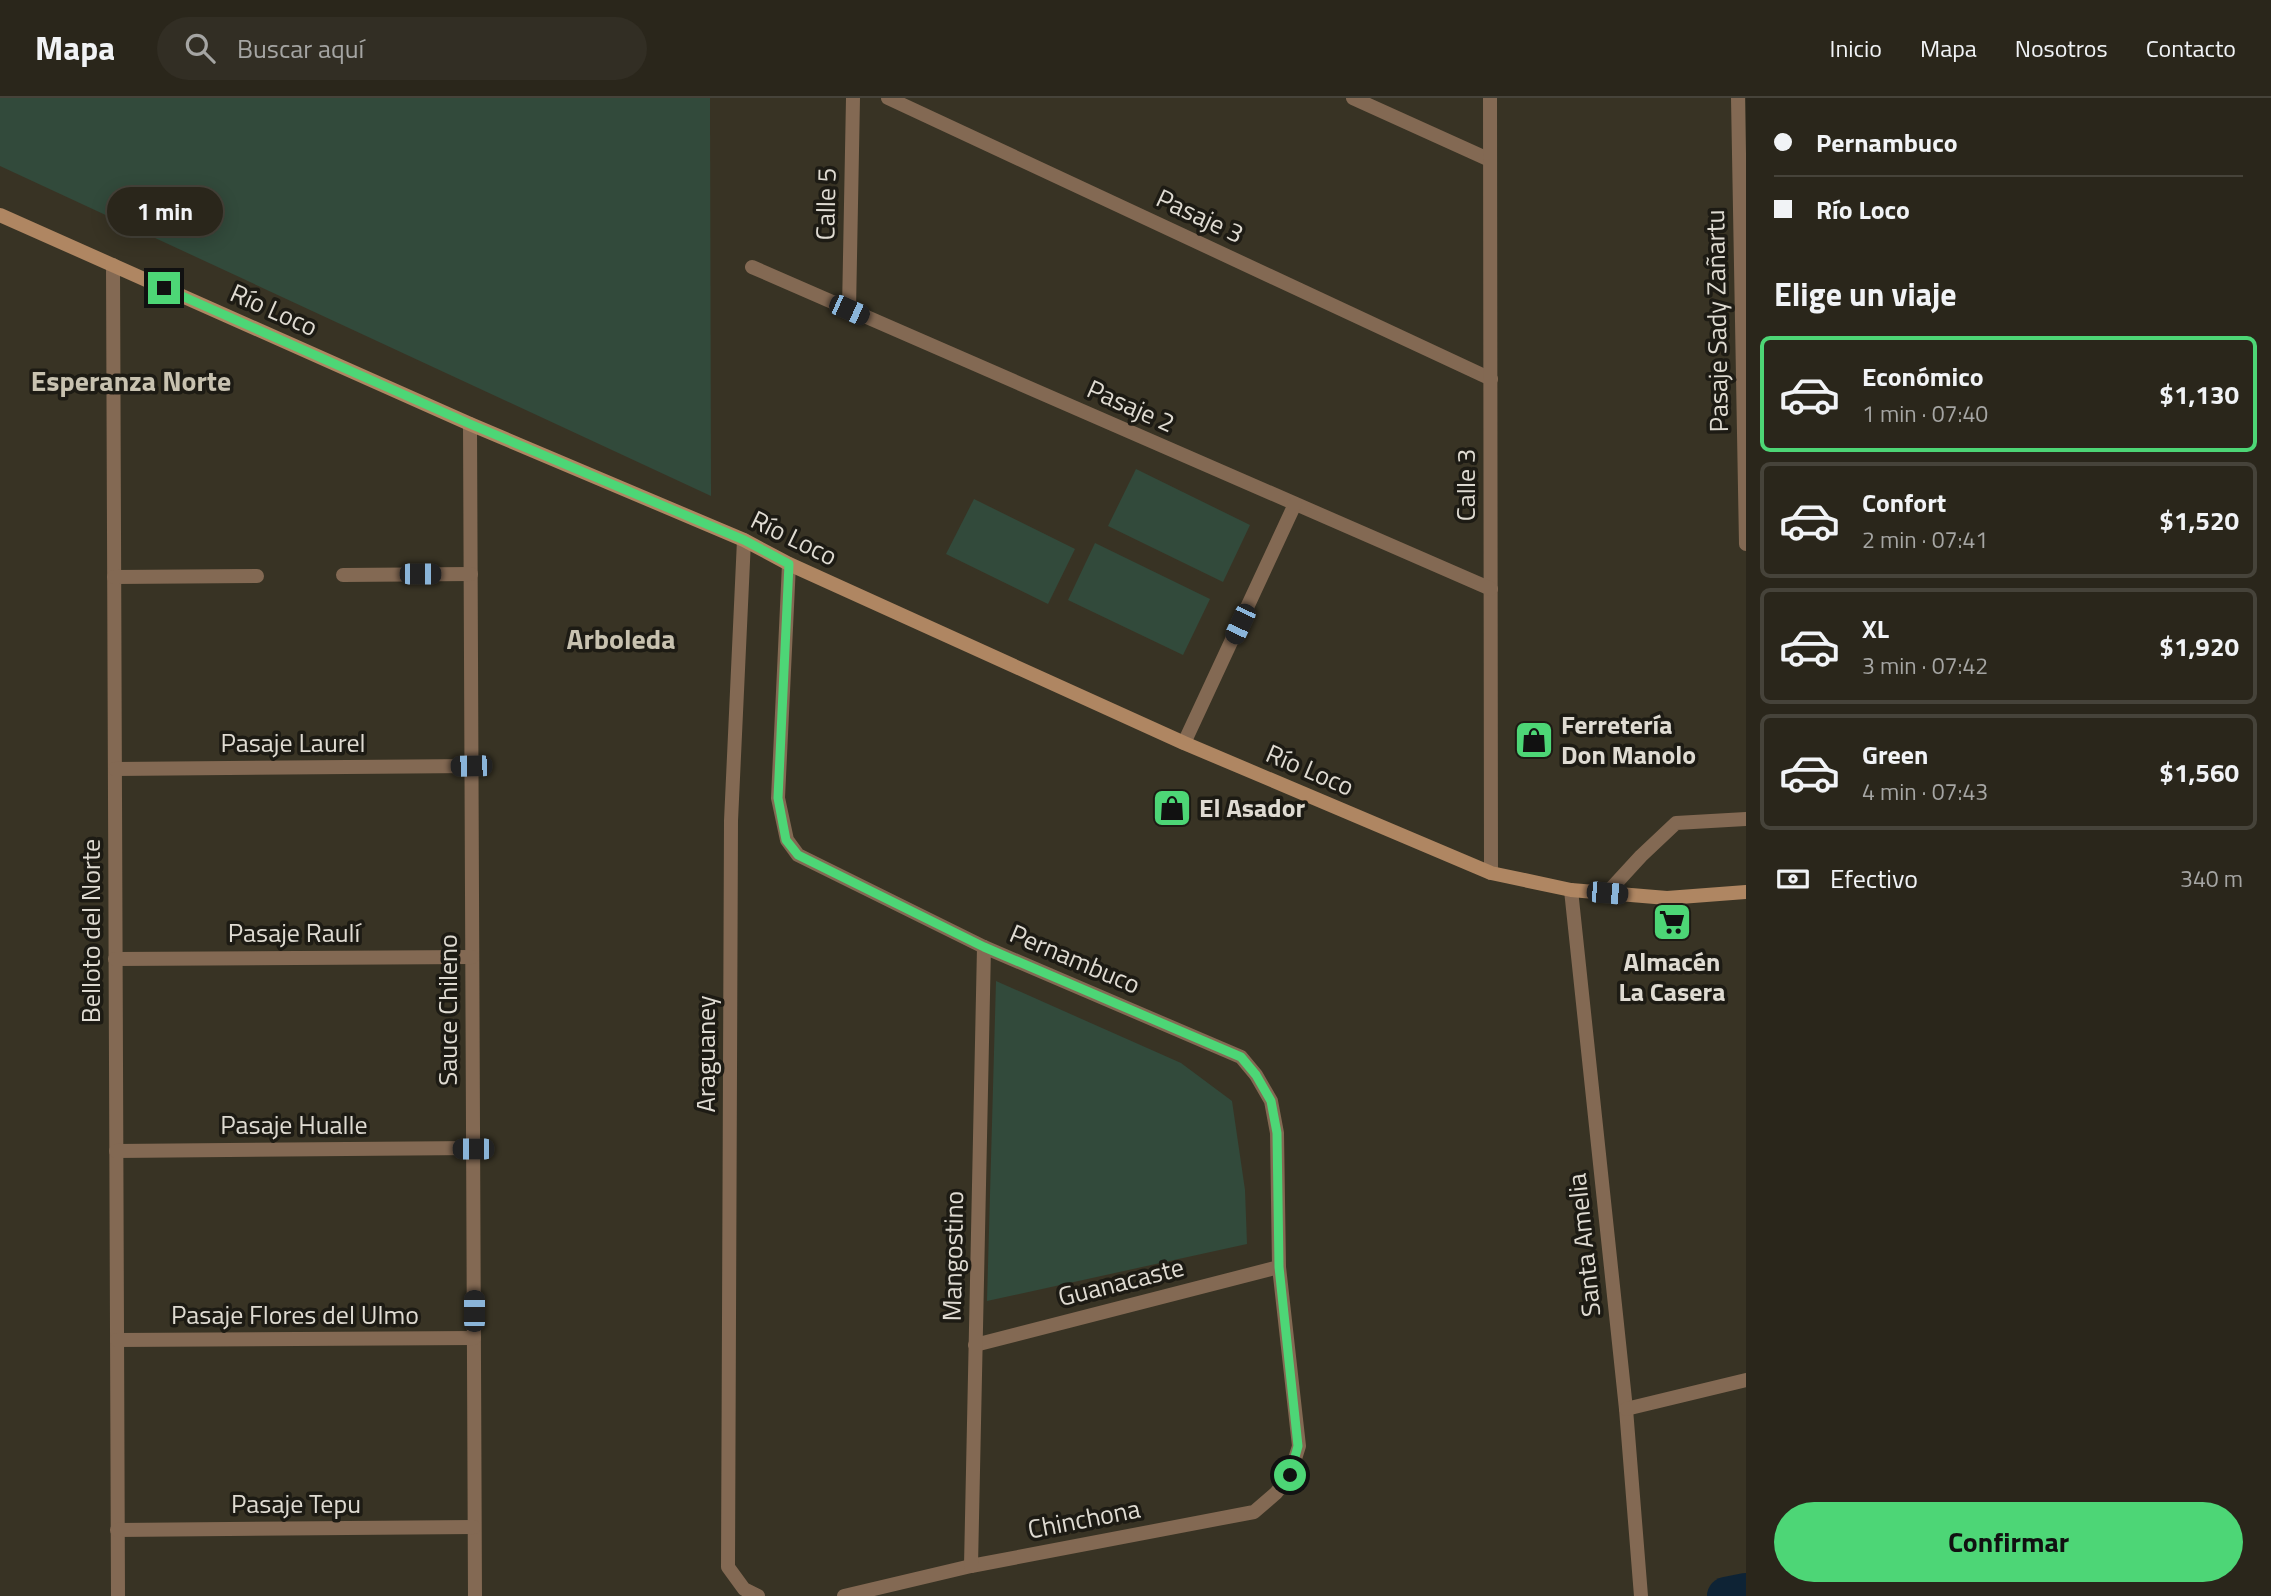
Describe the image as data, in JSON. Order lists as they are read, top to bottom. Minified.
{"streets":{"street":["Calle 5","Pasaje 3","Río Loco","Pasaje Sady Zañartu","Pasaje 2","Calle 3","Pasaje Laurel","Belloto del Norte","Pasaje Raulí","Pernambuco","Sauce Chileno","Araguaney","Pasaje Hualle","Santa Amelia","Mangostino","Guanacaste","Pasaje Flores del Ulmo","Pasaje Tepu","Chinchona"]},"crossings":[["Calle 5","Pasaje 2"],["Pasaje 3","Calle 3"],["Río Loco","Calle 3"],["Río Loco","Belloto del Norte"],["Río Loco","Pernambuco"],["Río Loco","Sauce Chileno"],["Río Loco","Araguaney"],["Río Loco","Santa Amelia"],["Pasaje 2","Calle 3"],["Pasaje Laurel","Belloto del Norte"],["Pasaje Laurel","Sauce Chileno"],["Belloto del Norte","Pasaje Raulí"],["Belloto del Norte","Pasaje Hualle"],["Belloto del Norte","Pasaje Flores del Ulmo"],["Belloto del Norte","Pasaje Tepu"],["Pasaje Raulí","Sauce Chileno"],["Pernambuco","Mangostino"],["Pernambuco","Guanacaste"],["Pernambuco","Chinchona"],["Sauce Chileno","Pasaje Hualle"],["Sauce Chileno","Pasaje Flores del Ulmo"],["Sauce Chileno","Pasaje Tepu"],["Mangostino","Guanacaste"],["Mangostino","Chinchona"]],"districts":["Esperanza Norte","Arboleda"],"places":{"shop":["Ferretería Don Manolo","El Asador"],"supermarket":["Almacén La Casera"]},"page":{"header":"Mapa","search":"Buscar aquí","nav":["Inicio","Mapa","Nosotros","Contacto"],"banner":["Pernambuco","Río Loco"],"bubble":"1 min","heading":"Elige un viaje","list":[{"name":"Económico","note":"1 min · 07:40","value":"$1,130"},{"name":"Confort","note":"2 min · 07:41","value":"$1,520"},{"name":"XL","note":"3 min · 07:42","value":"$1,920"},{"name":"Green","note":"4 min · 07:43","value":"$1,560"}],"pay":["Efectivo","340 m"],"buttons":"Confirmar"}}
